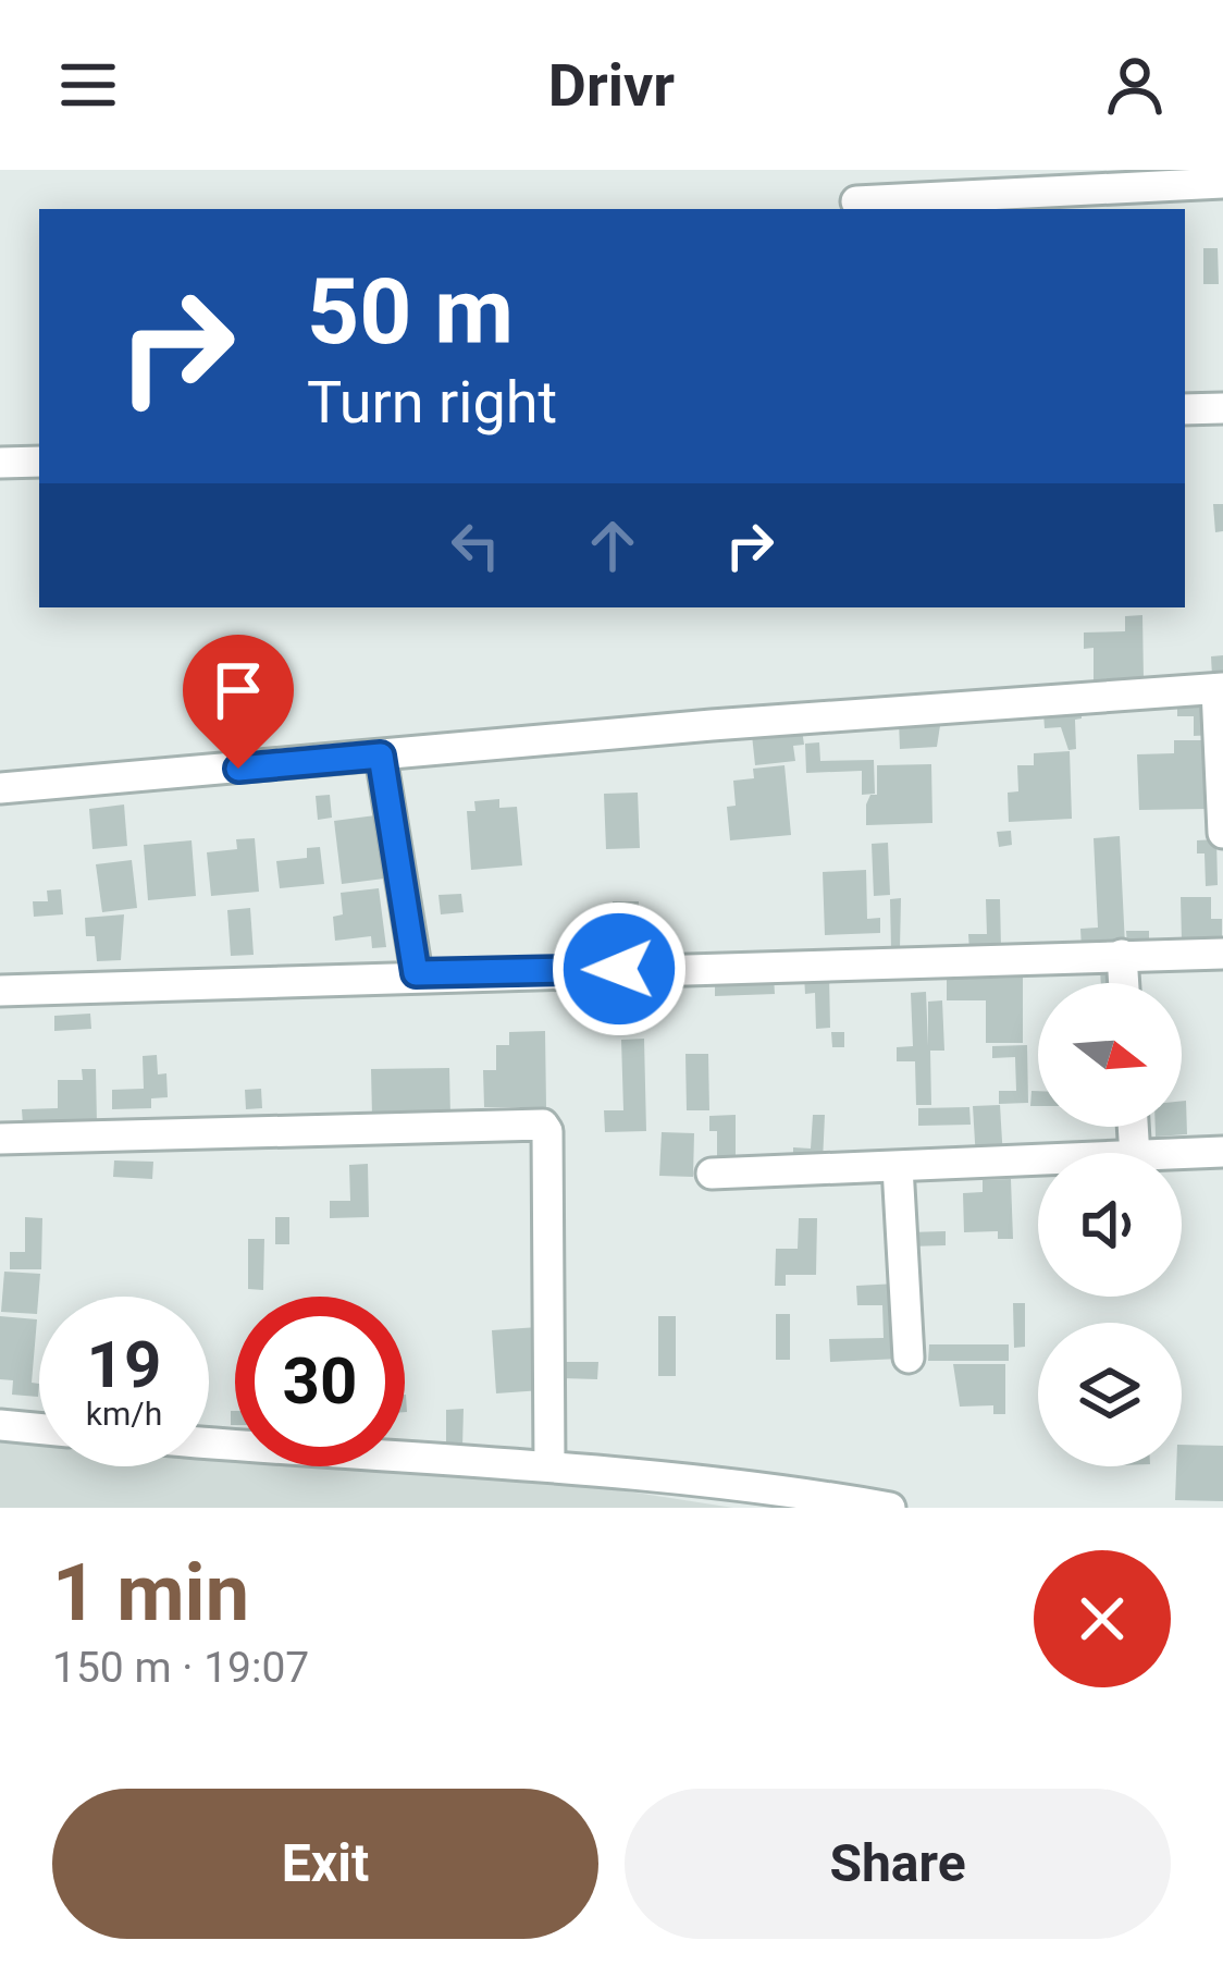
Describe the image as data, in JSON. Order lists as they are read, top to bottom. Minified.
{"north":"right","page":{"header":"Drivr","turn":["50 m","Turn right"],"speed":"19 km/h","limit":"30","heading":["1 min","150 m · 19:07"],"buttons":["Exit","Share"]}}
